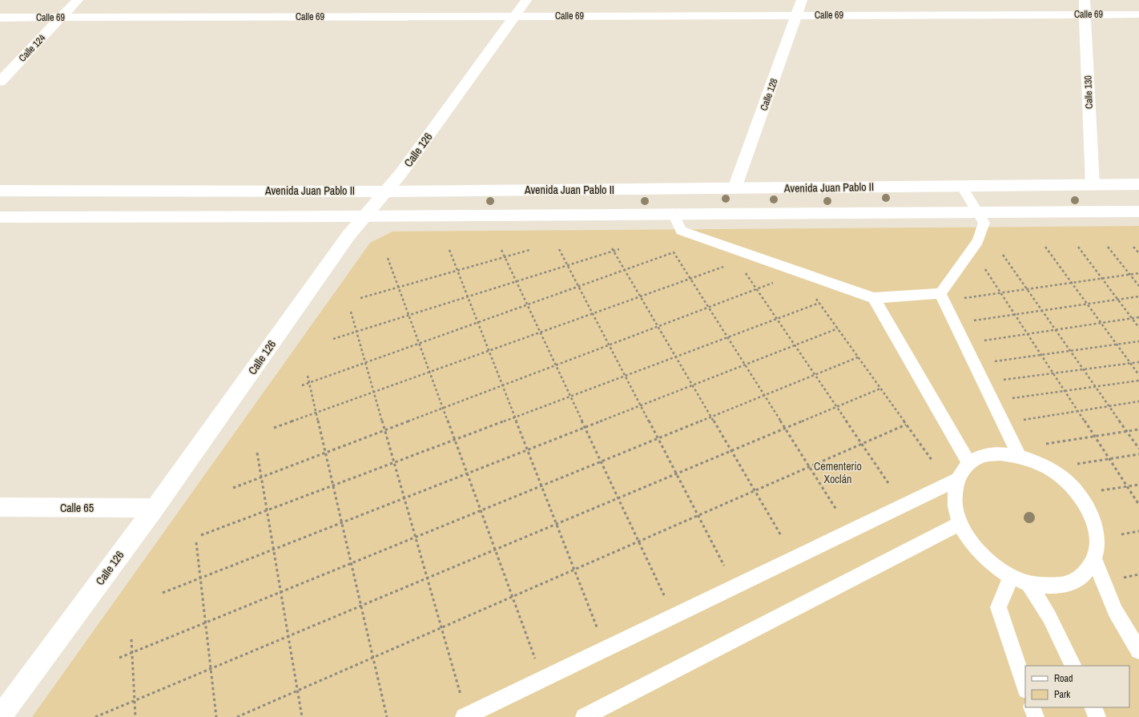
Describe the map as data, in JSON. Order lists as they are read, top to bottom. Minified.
{"streets":{"street":["Calle 69","Calle 124","Calle 130","Calle 128","Calle 126","Avenida Juan Pablo II","Calle 65"]},"crossings":[["Calle 69","Calle 124"],["Calle 69","Calle 130"],["Calle 69","Calle 128"],["Calle 69","Calle 126"],["Calle 130","Avenida Juan Pablo II"],["Calle 128","Avenida Juan Pablo II"],["Calle 126","Avenida Juan Pablo II"],["Calle 126","Calle 65"]],"parks":["Cementerio Xoclán"],"legend":["Road","Park"]}
